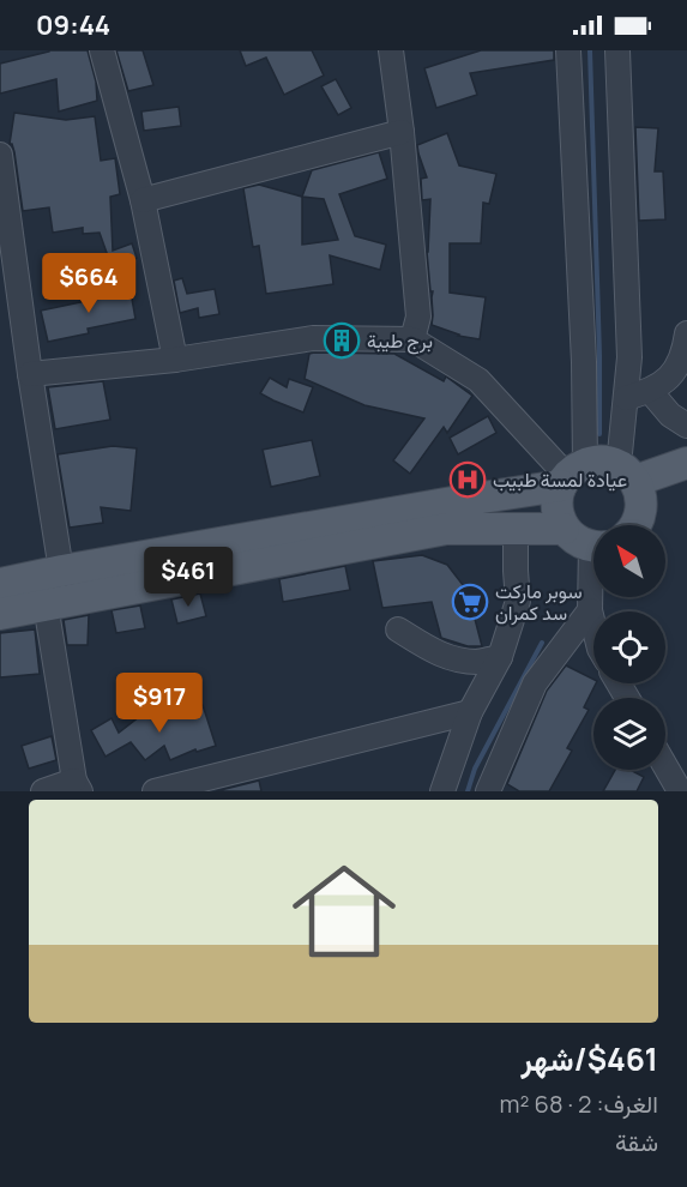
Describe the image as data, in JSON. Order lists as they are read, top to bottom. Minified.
{"places":{"building":["برج طيبة"],"hospital":["عيادة لمسة طبيب"],"supermarket":["سوبر ماركت سد كمران"]},"north":"top left","page":{"status":"09:44","price":["$664","$461","$917"],"list":[{"name":"$461/شهر","note":"الغرف: 2 · 68 m² · شقة"}]}}
